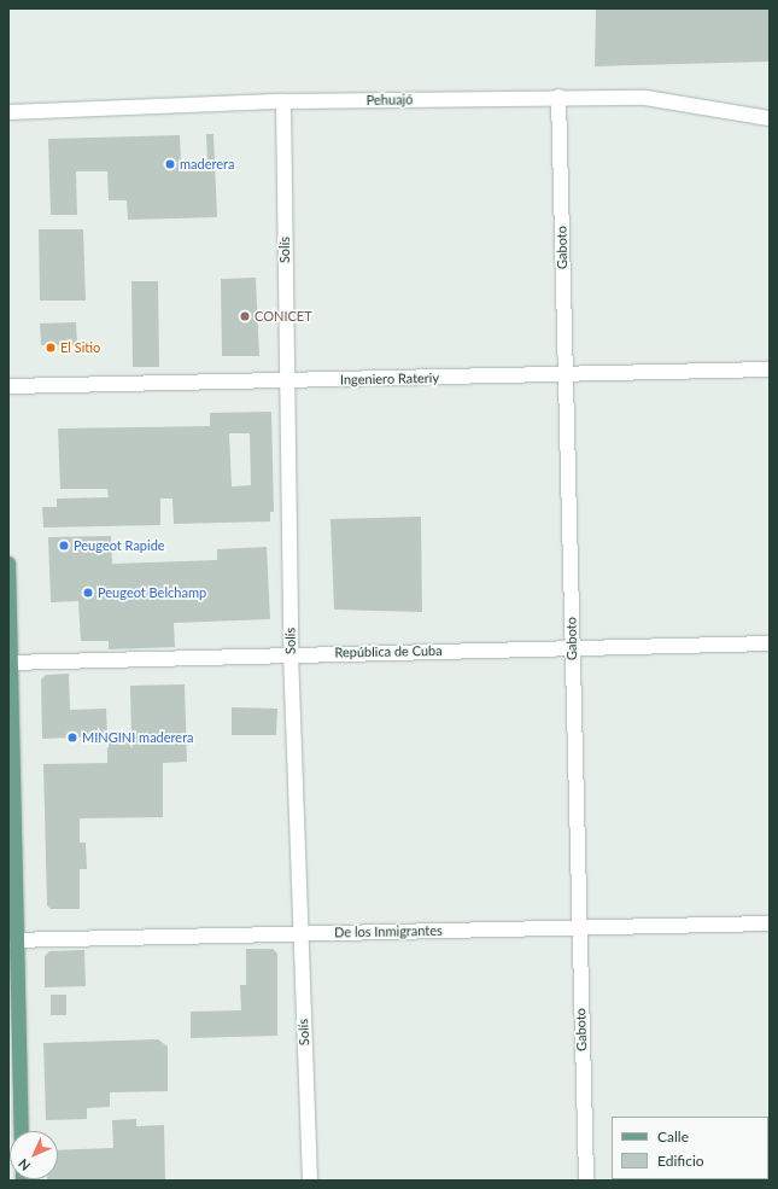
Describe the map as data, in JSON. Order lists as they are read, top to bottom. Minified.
{"streets":{"street":["Pehuajó","Gaboto","Solís","Ingeniero Rateriy","República de Cuba","De los Inmigrantes"]},"crossings":[["Pehuajó","Gaboto"],["Pehuajó","Solís"],["Gaboto","Ingeniero Rateriy"],["Gaboto","República de Cuba"],["Gaboto","De los Inmigrantes"],["Solís","Ingeniero Rateriy"],["Solís","República de Cuba"],["Solís","De los Inmigrantes"]],"places":["maderera","CONICET","El Sitio","Peugeot Rapide","Peugeot Belchamp","MINGINI maderera"],"legend":["Calle","Edificio"],"north":"bottom left"}
